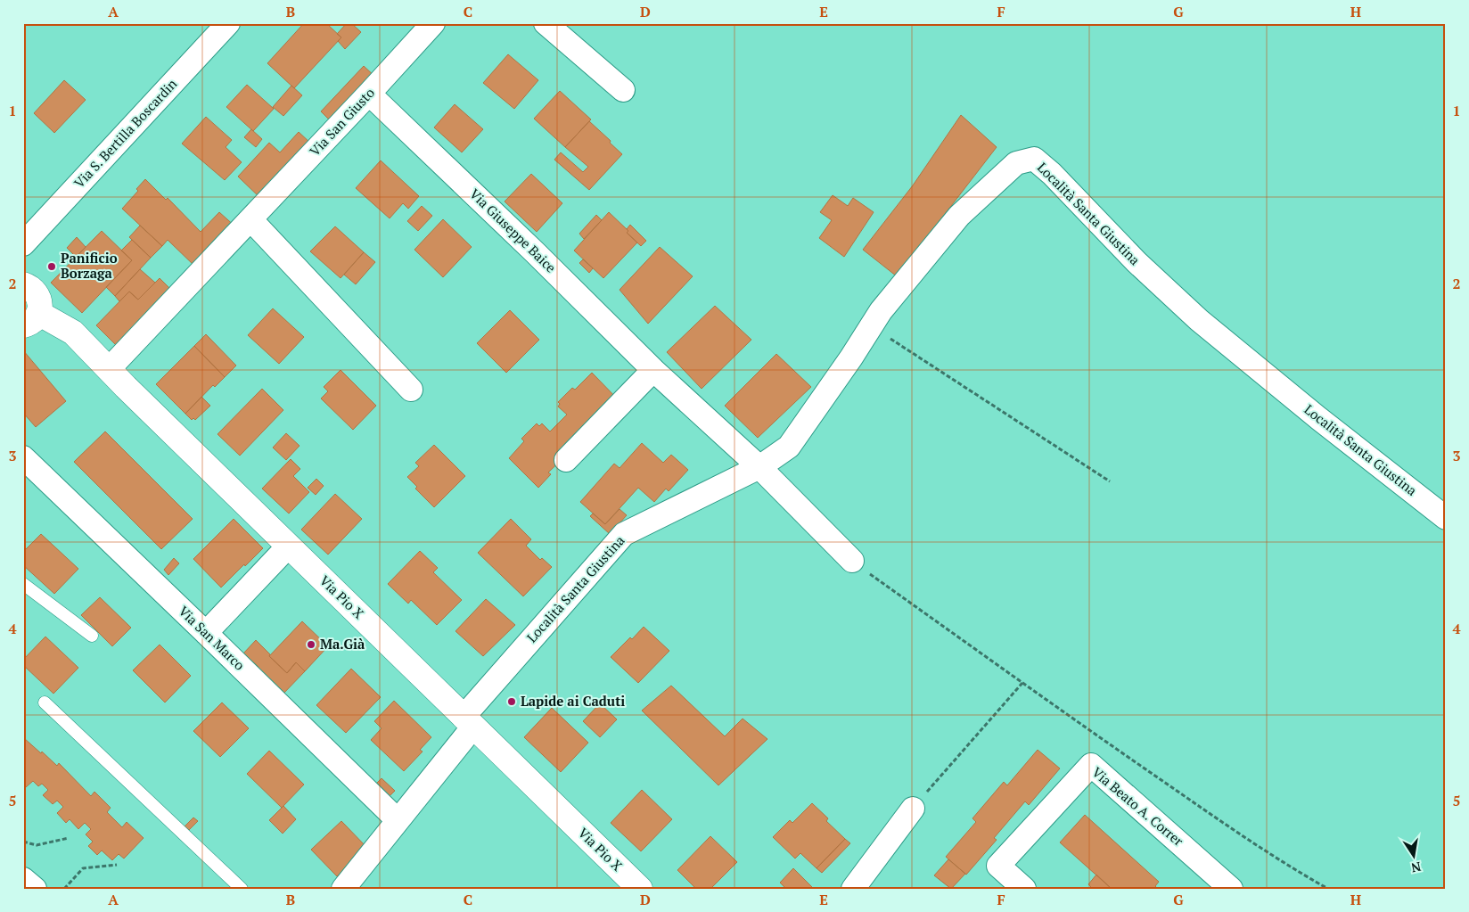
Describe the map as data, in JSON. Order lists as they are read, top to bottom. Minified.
{"streets":{"street":["Via San Giusto","Via S. Bertilla Boscardin","Località Santa Giustina","Via Giuseppe Baice","Via Pio X","Via San Marco","Via Beato A. Correr"]},"crossings":[["Via San Giusto","Via Giuseppe Baice"],["Via San Giusto","Via Pio X"],["Località Santa Giustina","Via Giuseppe Baice"],["Località Santa Giustina","Via Pio X"]],"places":["Panificio Borzaga","Ma.Già","Lapide ai Caduti"],"north":"bottom","grid":{"columns":["A","B","C","D","E","F","G","H"],"rows":["1","2","3","4","5"]}}
